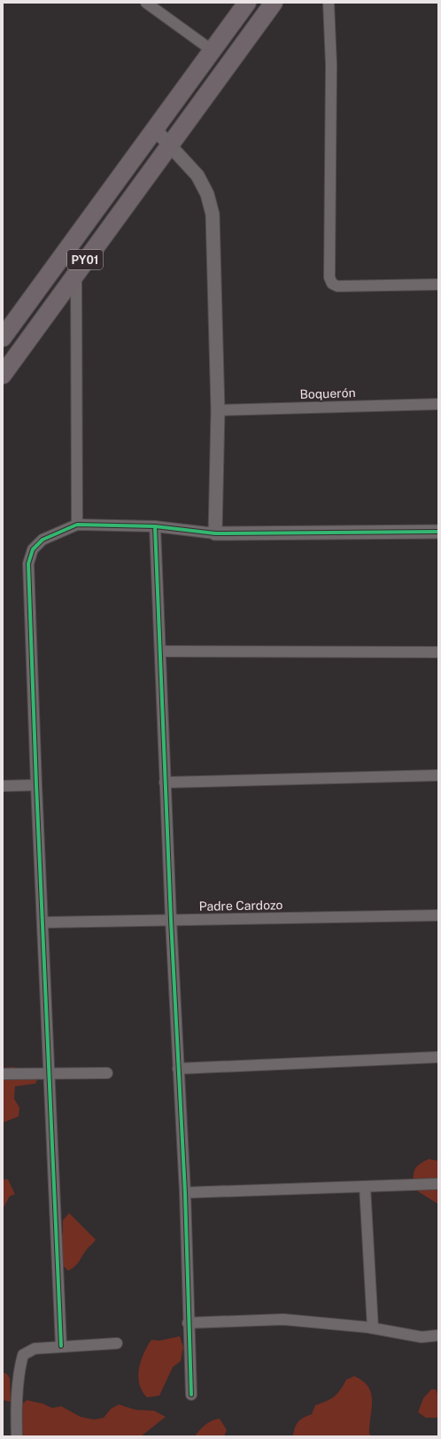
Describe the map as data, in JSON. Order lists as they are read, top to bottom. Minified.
{"streets":{"highway":["PY01"],"street":["Boquerón","Padre Cardozo"]}}
